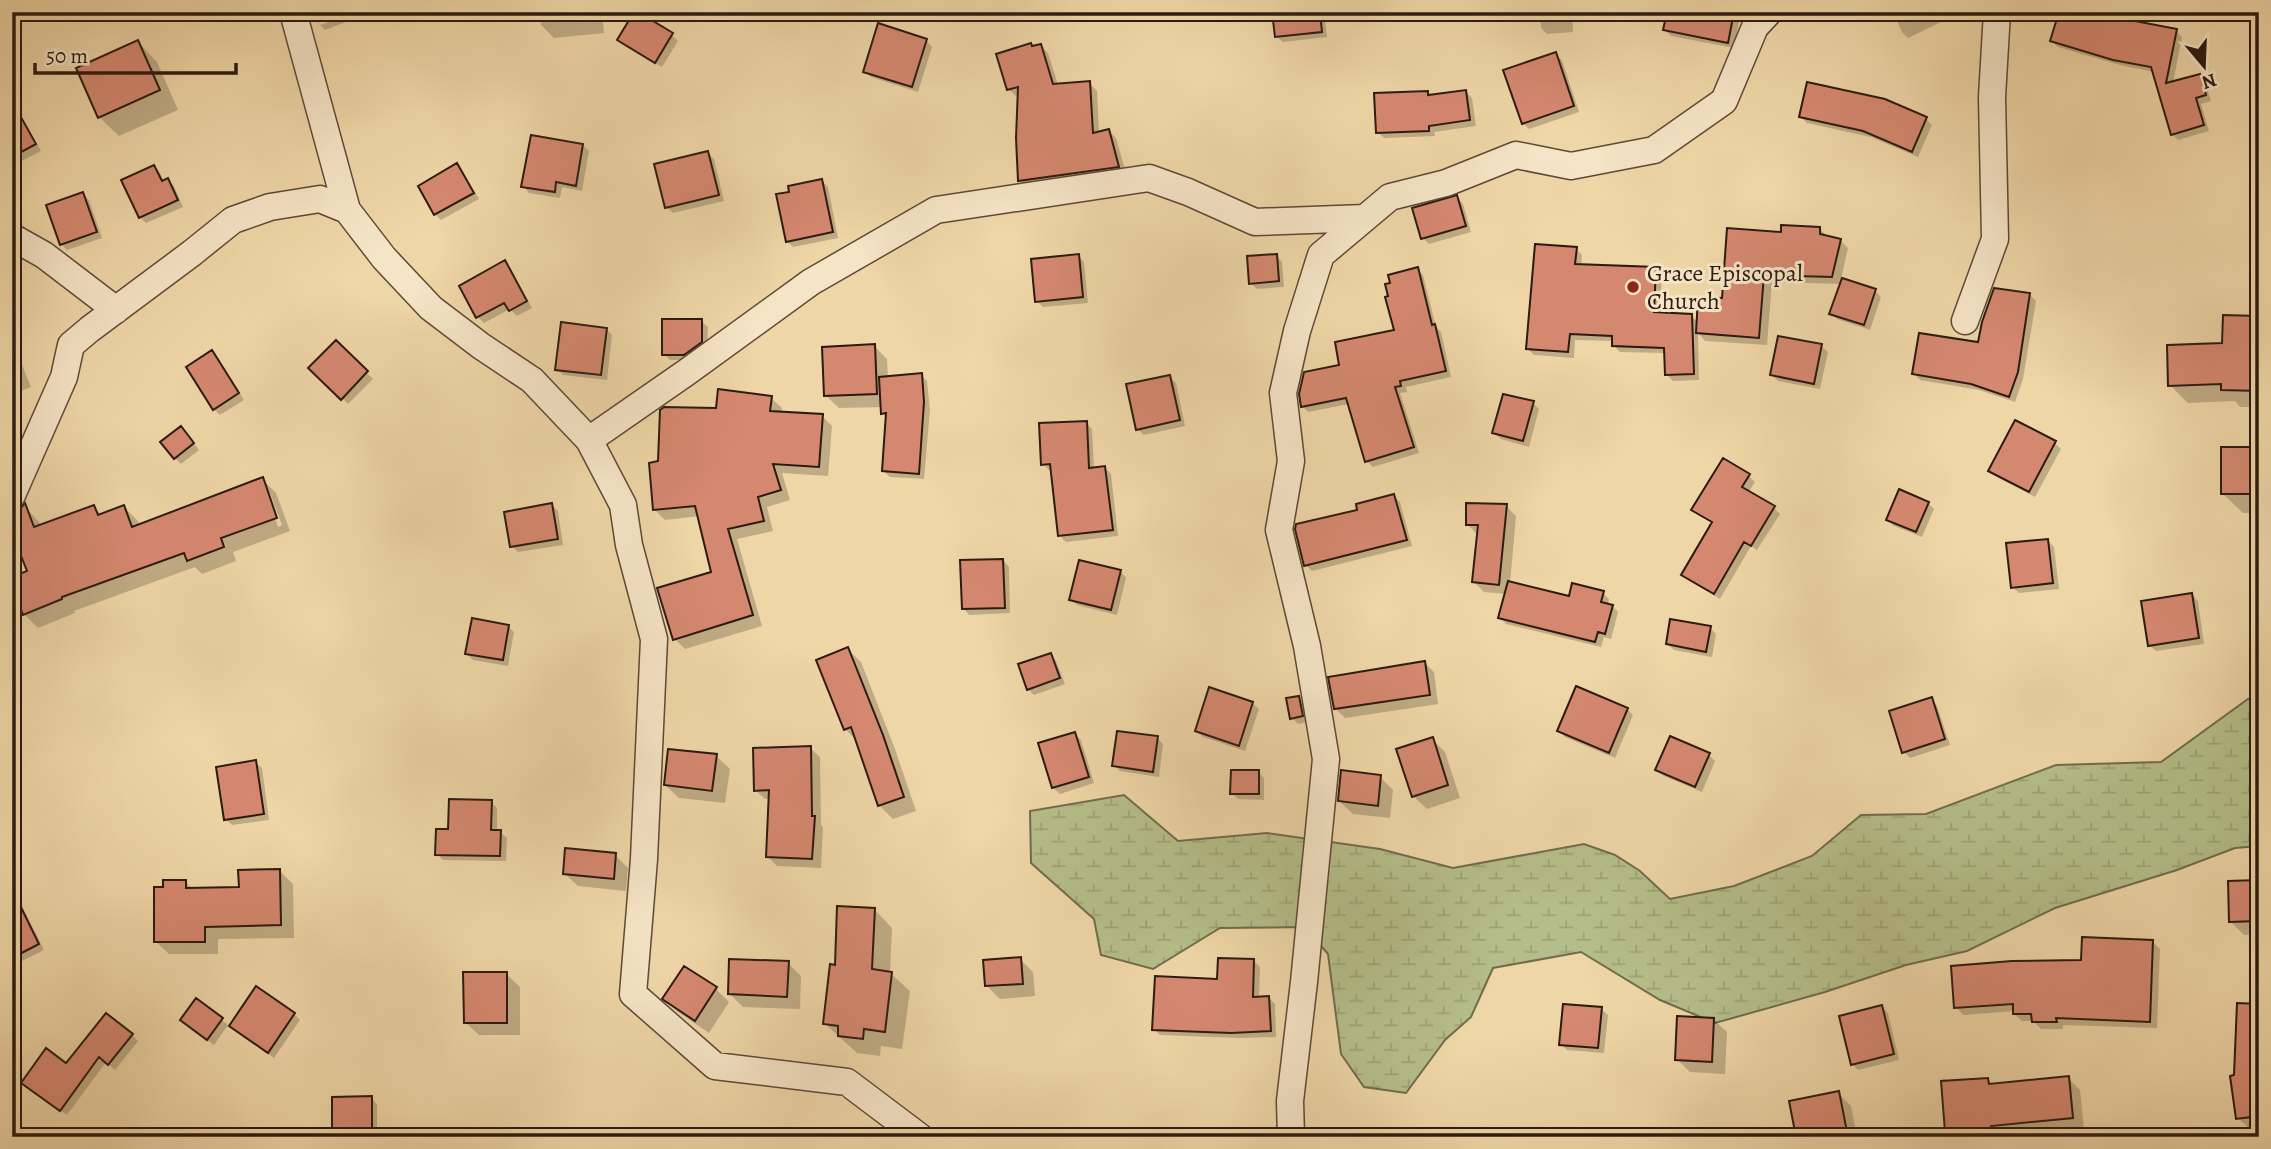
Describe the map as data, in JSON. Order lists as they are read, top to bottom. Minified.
{"places":["Grace Episcopal Church"],"scale_bar":"50 m","north":"bottom"}
